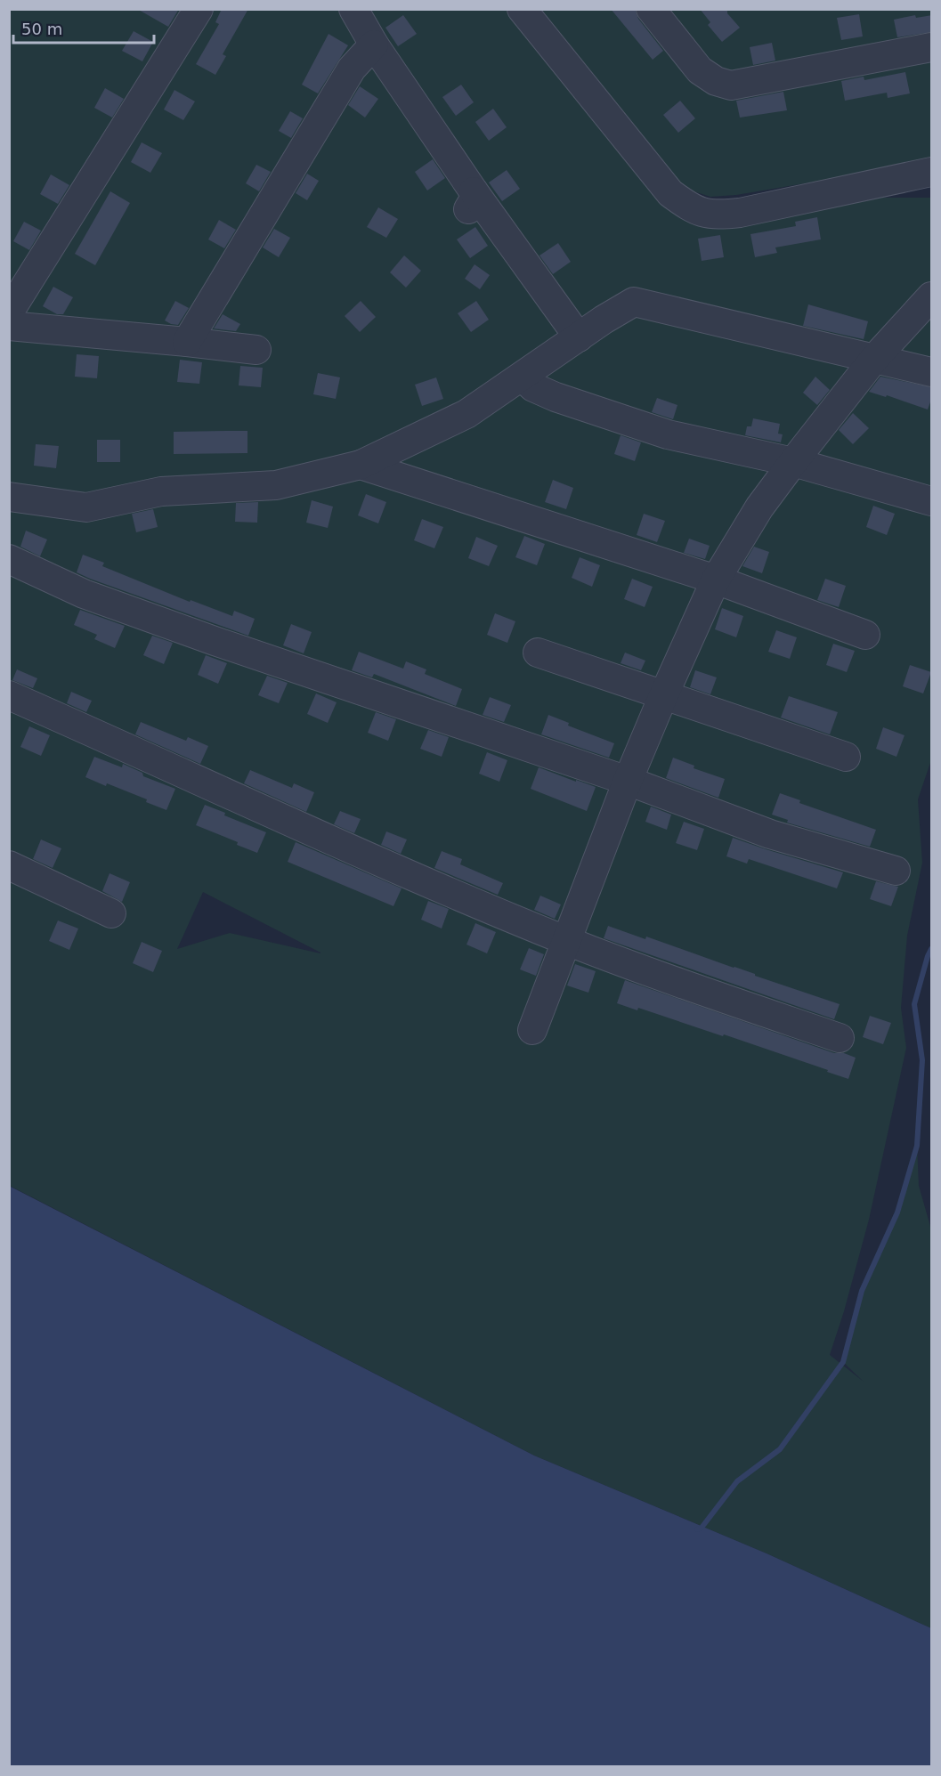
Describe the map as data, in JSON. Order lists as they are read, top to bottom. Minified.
{"scale_bar":"50 m"}
